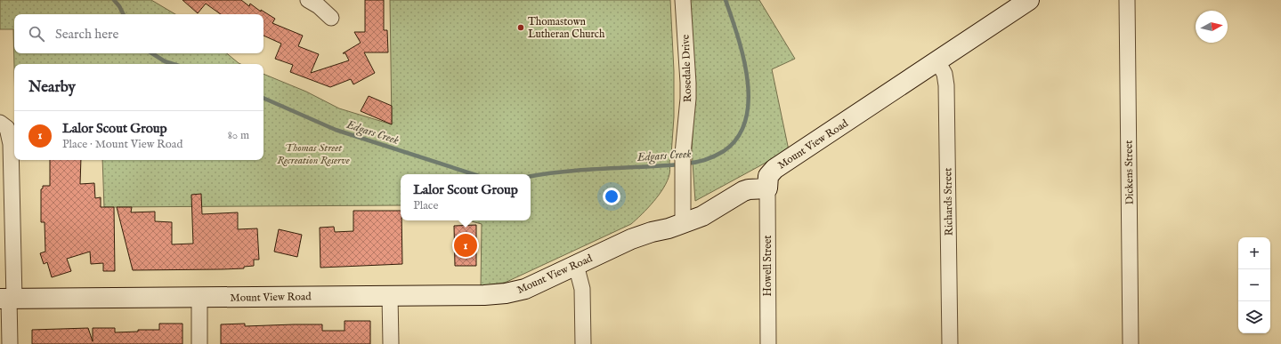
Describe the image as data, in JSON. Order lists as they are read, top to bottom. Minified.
{"streets":{"street":["Rosedale Drive","Mount View Road","Dickens Street","Richards Street","Howell Street"]},"crossings":[["Rosedale Drive","Mount View Road"],["Mount View Road","Richards Street"],["Mount View Road","Howell Street"]],"water":["Edgars Creek"],"parks":["Thomas Street Recreation Reserve"],"places":["Thomastown Lutheran Church"],"north":"right","page":{"search":"Search here","heading":"Nearby","list":[{"mark":"1","name":"Lalor Scout Group","note":"Place · Mount View Road","value":"80 m"}],"popup":["Lalor Scout Group","Place"],"pins":"1","map_buttons":["+","−"]}}
